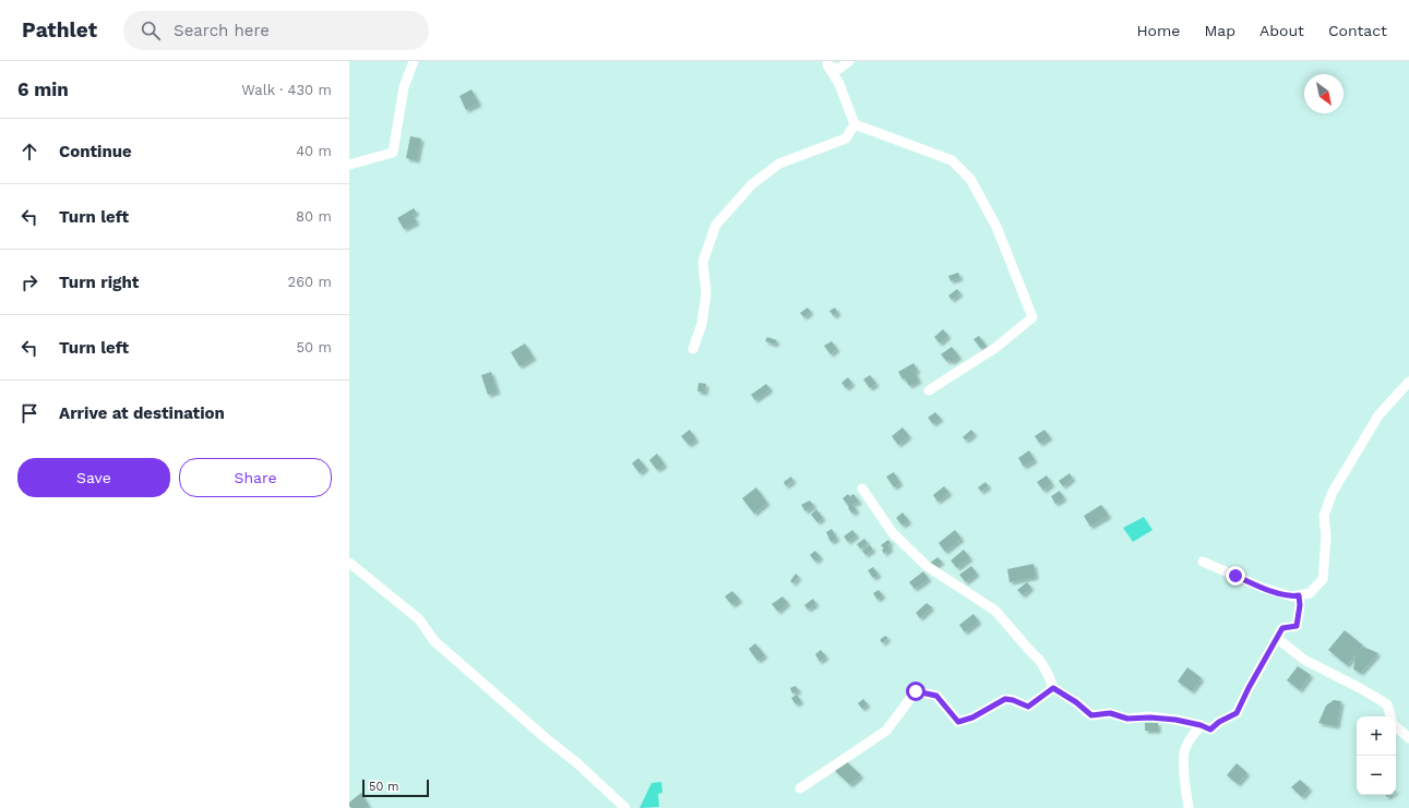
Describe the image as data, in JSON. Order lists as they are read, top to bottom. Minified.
{"scale_bar":"50 m","north":"bottom right","page":{"header":"Pathlet","search":"Search here","nav":["Home","Map","About","Contact"],"heading":["6 min","Walk · 430 m"],"list":[["Continue","40 m"],["Turn left","80 m"],["Turn right","260 m"],["Turn left","50 m"],"Arrive at destination"],"buttons":["Save","Share"],"map_buttons":["+","−"],"scale":"50 m"}}
